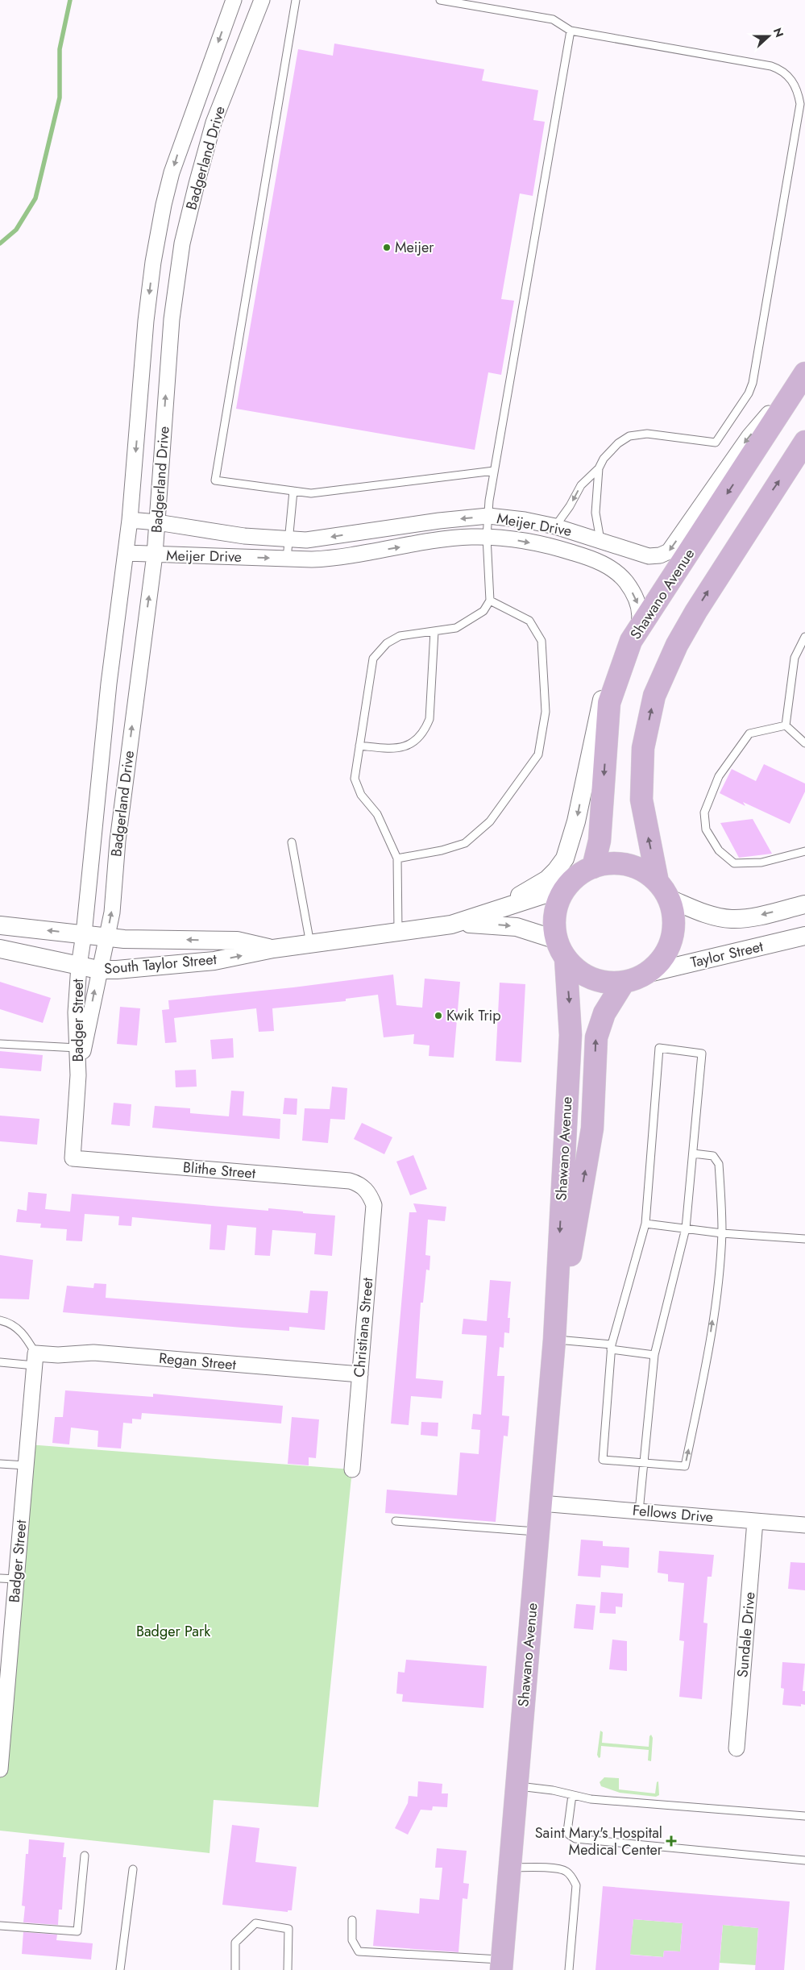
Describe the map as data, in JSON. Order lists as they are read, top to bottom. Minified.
{"streets":{"main road":["Shawano Avenue"],"street":["Badgerland Drive","Meijer Drive","Taylor Street","South Taylor Street","Badger Street","Blithe Street","Christiana Street","Regan Street","Fellows Drive","Sundale Drive"]},"crossings":[["Badgerland Drive","Meijer Drive"],["Badgerland Drive","South Taylor Street"],["Badgerland Drive","Badger Street"],["Meijer Drive","Shawano Avenue"],["Shawano Avenue","Taylor Street"],["Shawano Avenue","South Taylor Street"],["Shawano Avenue","Fellows Drive"],["Taylor Street","South Taylor Street"],["South Taylor Street","Badger Street"],["Badger Street","Blithe Street"],["Badger Street","Regan Street"],["Blithe Street","Christiana Street"],["Christiana Street","Regan Street"],["Fellows Drive","Sundale Drive"]],"parks":["Badger Park"],"places":{"other":["Meijer","Kwik Trip"],"health":["Saint Mary's Hospital Medical Center"]},"north":"right"}
